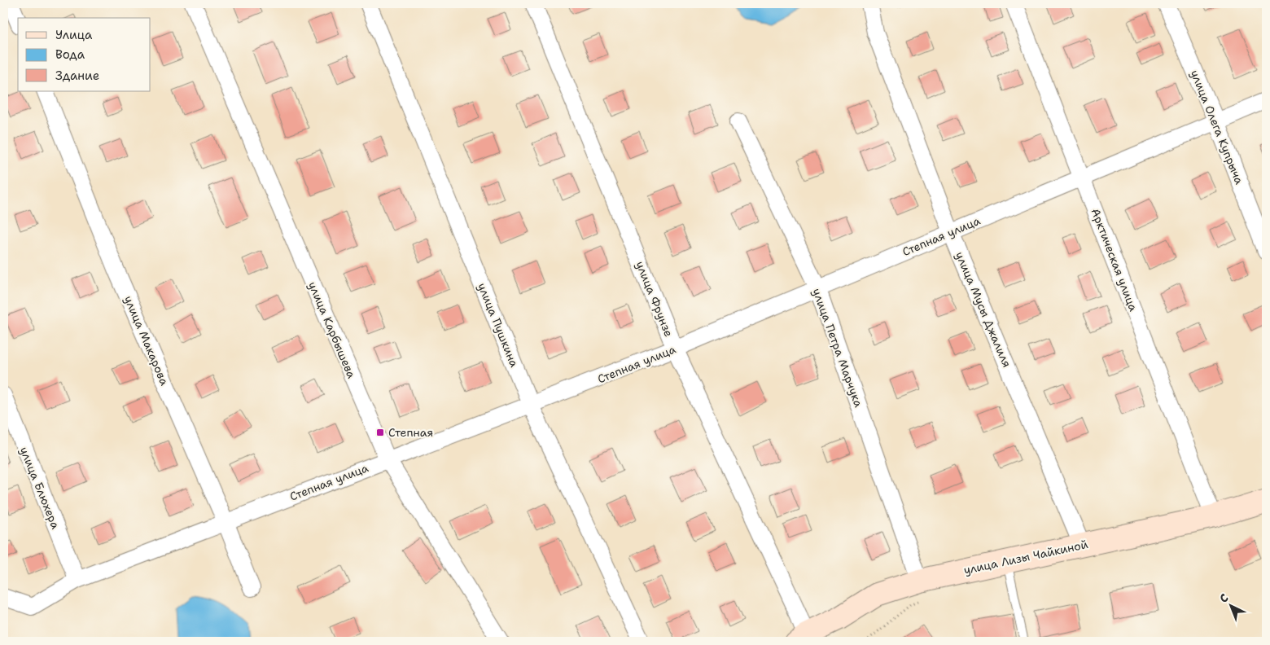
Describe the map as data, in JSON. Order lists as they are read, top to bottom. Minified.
{"streets":{"street":["улица Олега Купрыча","Степная улица","Арктическая улица","улица Фрунзе","улица Мусы Джалиля","улица Пушкина","улица Карбышева","улица Макарова","улица Петра Марчука","улица Блюхера","улица Лизы Чайкиной"]},"crossings":[["улица Олега Купрыча","Степная улица"],["Степная улица","Арктическая улица"],["Степная улица","улица Фрунзе"],["Степная улица","улица Мусы Джалиля"],["Степная улица","улица Пушкина"],["Степная улица","улица Карбышева"],["Степная улица","улица Макарова"],["Степная улица","улица Петра Марчука"],["Степная улица","улица Блюхера"],["Арктическая улица","улица Лизы Чайкиной"],["улица Фрунзе","улица Лизы Чайкиной"],["улица Мусы Джалиля","улица Лизы Чайкиной"],["улица Петра Марчука","улица Лизы Чайкиной"]],"places":{"transit":["Степная"]},"legend":["Улица","Вода","Здание"],"north":"top left"}
